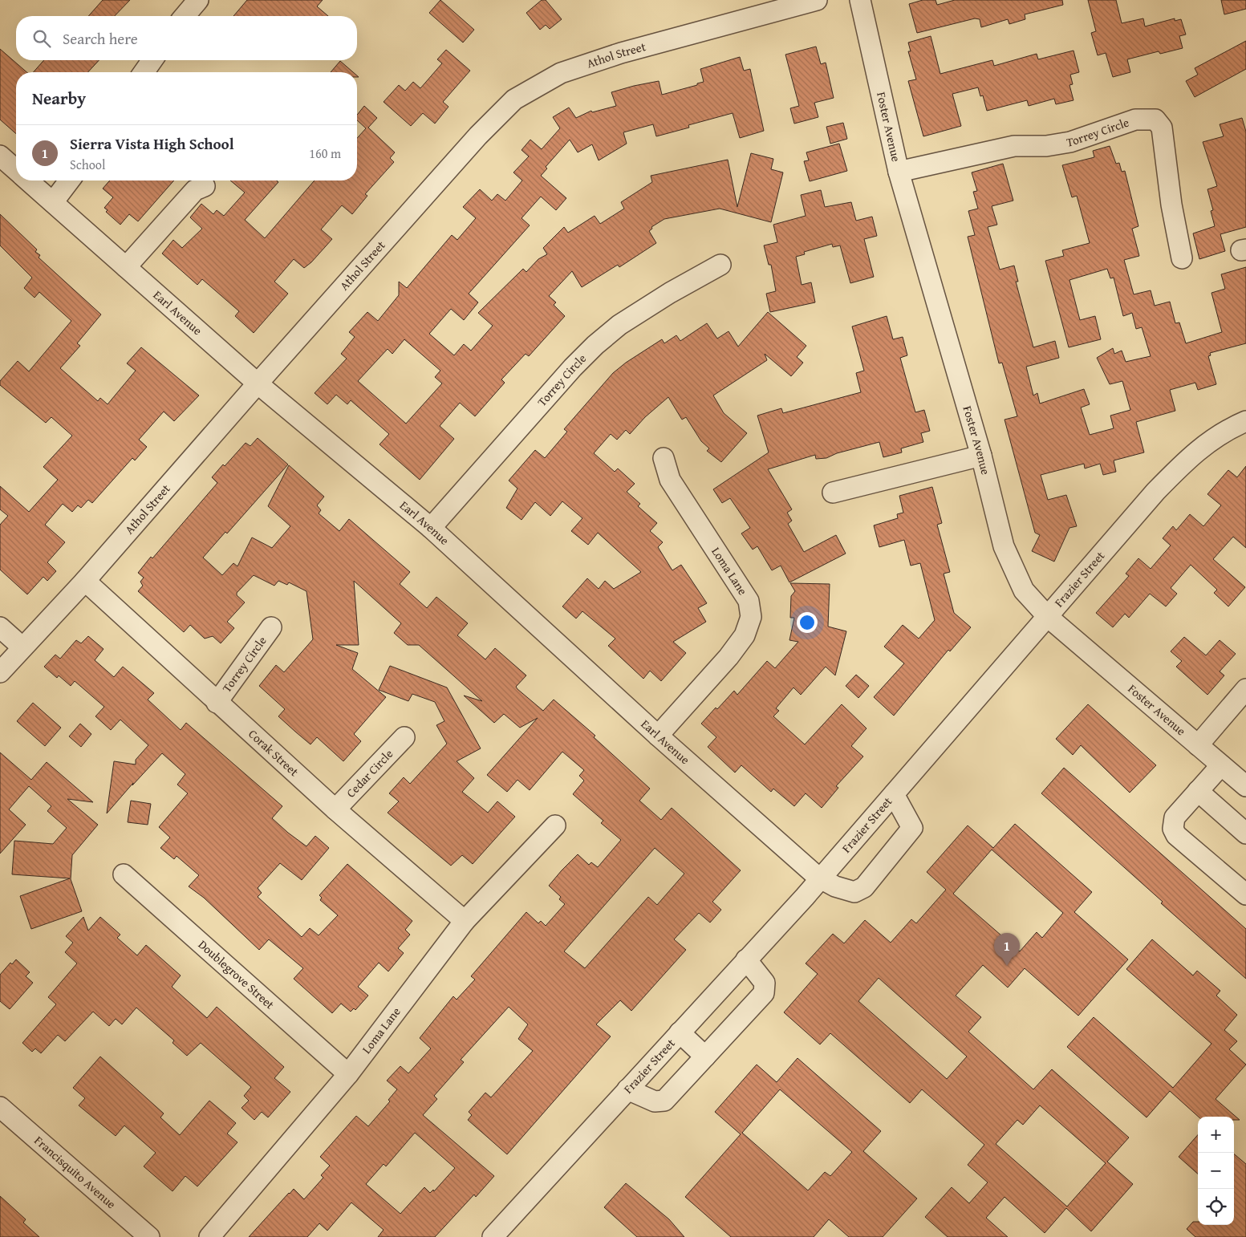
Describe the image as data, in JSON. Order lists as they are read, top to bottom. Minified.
{"streets":{"street":["Athol Street","Foster Avenue","Torrey Circle","Earl Avenue","Loma Lane","Frazier Street","Corak Street","Cedar Circle","Doublegrove Street","Francisquito Avenue"]},"crossings":[["Athol Street","Earl Avenue"],["Athol Street","Corak Street"],["Foster Avenue","Torrey Circle"],["Foster Avenue","Frazier Street"],["Torrey Circle","Earl Avenue"],["Torrey Circle","Corak Street"],["Earl Avenue","Loma Lane"],["Earl Avenue","Frazier Street"],["Loma Lane","Corak Street"],["Loma Lane","Doublegrove Street"],["Corak Street","Cedar Circle"]],"page":{"search":"Search here","heading":"Nearby","list":[{"mark":"1","name":"Sierra Vista High School","note":"School","value":"160 m"}],"pins":"1","map_buttons":["+","−"]}}
